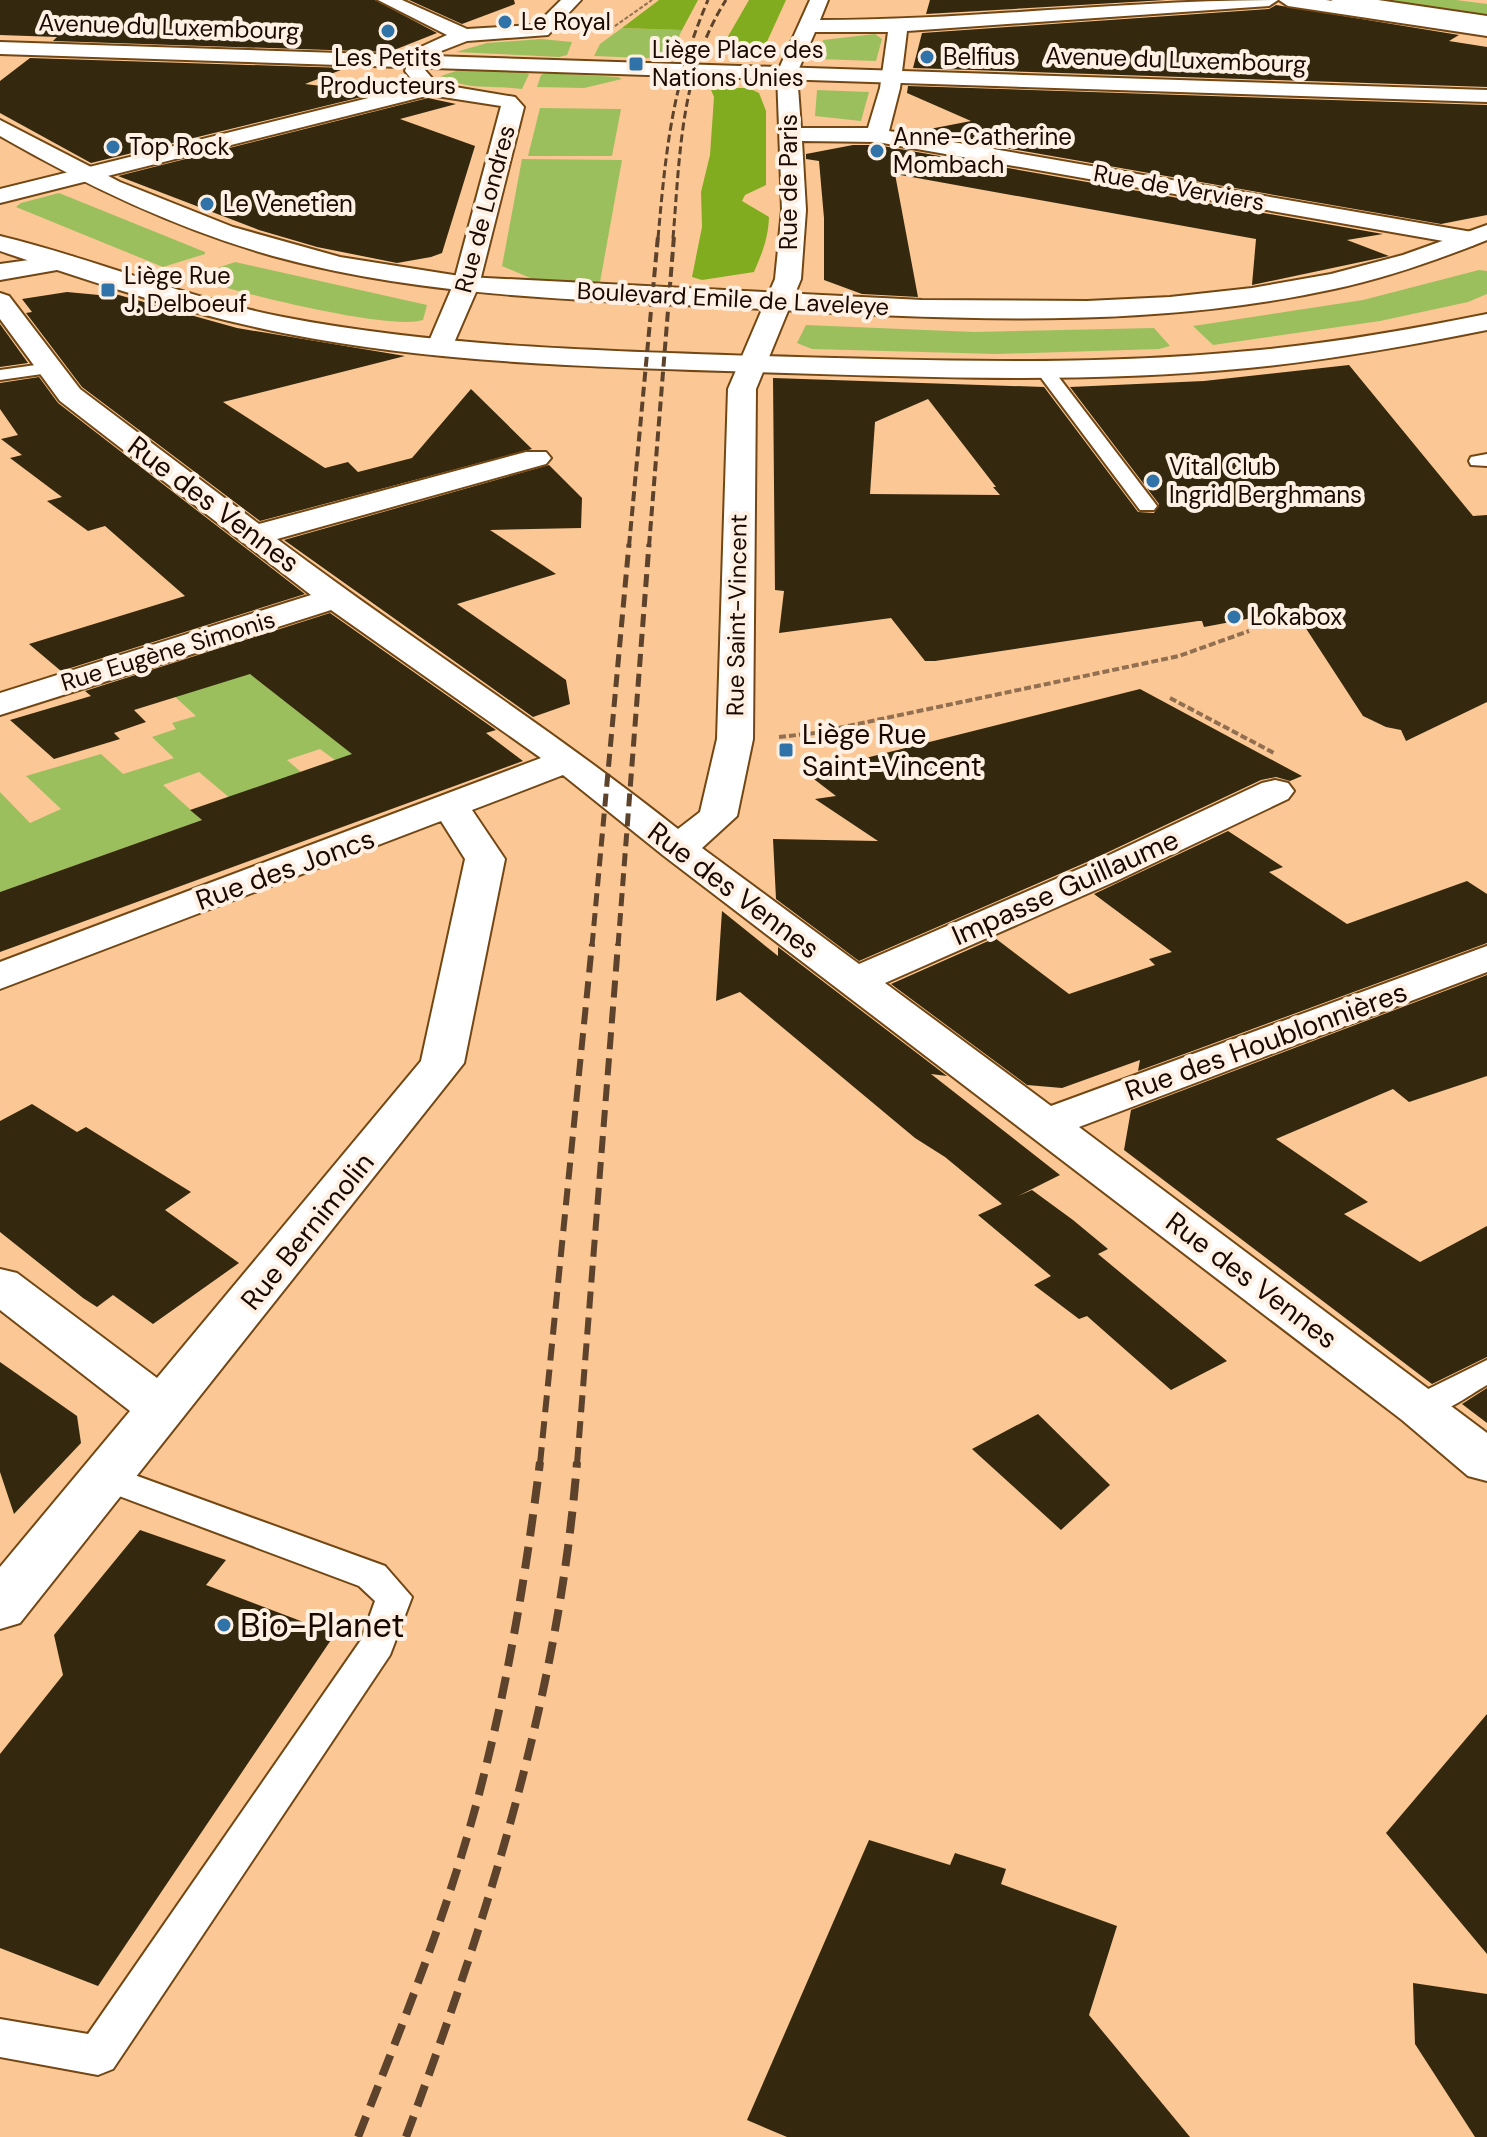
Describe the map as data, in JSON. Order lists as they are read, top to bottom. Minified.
{"streets":{"street":["Avenue du Luxembourg","Rue de Paris","Rue de Verviers","Rue de Londres","Boulevard Emile de Laveleye","Rue des Vennes","Rue Saint-Vincent","Rue Eugène Simonis","Rue des Joncs","Impasse Guillaume","Rue des Houblonnières","Rue Bernimolin"]},"crossings":[["Avenue du Luxembourg","Rue de Paris"],["Rue de Paris","Rue de Verviers"],["Rue de Paris","Boulevard Emile de Laveleye"],["Rue de Paris","Rue Saint-Vincent"],["Rue de Verviers","Boulevard Emile de Laveleye"],["Rue de Londres","Boulevard Emile de Laveleye"],["Rue des Vennes","Rue Saint-Vincent"],["Rue des Vennes","Rue Eugène Simonis"],["Rue des Vennes","Rue des Joncs"],["Rue des Vennes","Impasse Guillaume"],["Rue des Vennes","Rue des Houblonnières"],["Rue des Joncs","Rue Bernimolin"]],"places":{"other":["Le Royal","Les Petits Producteurs","Belfius","Top Rock","Anne-Catherine Mombach","Le Venetien","Vital Club Ingrid Berghmans","Lokabox","Bio-Planet"],"transit":["Liège Place des Nations Unies","Liège Rue J. Delboeuf","Liège Rue Saint-Vincent"]}}
